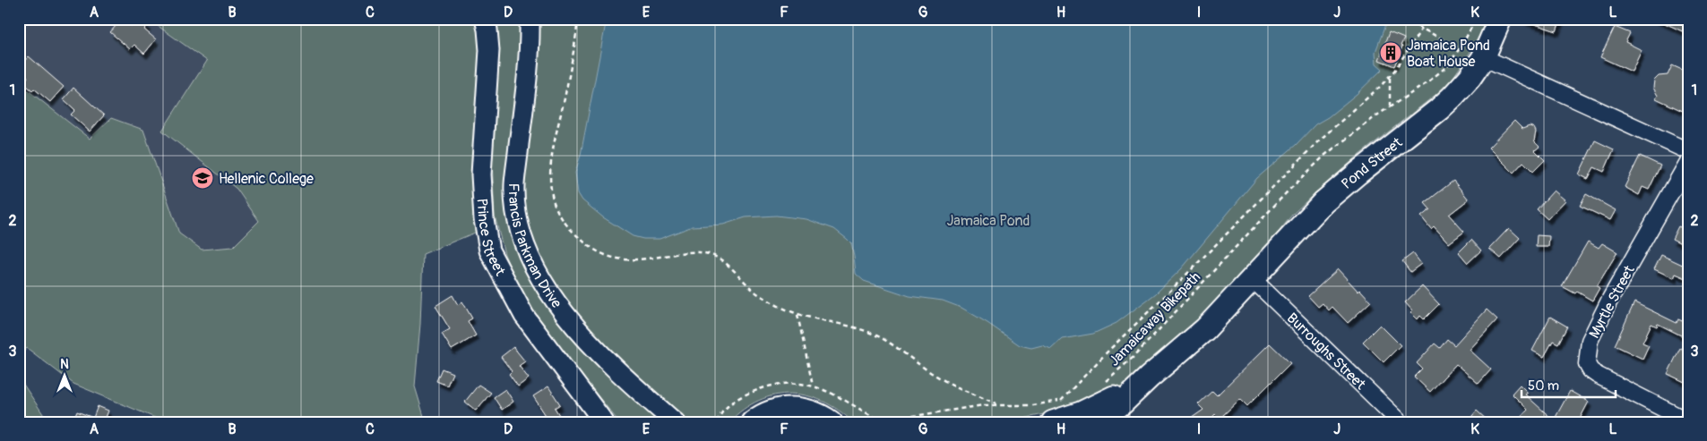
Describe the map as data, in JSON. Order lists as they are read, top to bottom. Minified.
{"streets":{"highway":["Pond Street"],"main road":["Prince Street","Francis Parkman Drive"],"street":["Myrtle Street","Burroughs Street"],"path":["Jamaicaway Bikepath"]},"crossings":[["Pond Street","Burroughs Street"]],"parks":["Jamaica Pond"],"places":{"building":["Jamaica Pond Boat House"],"school or university":["Hellenic College"]},"scale_bar":"50 m","north":"top","grid":{"columns":["A","B","C","D","E","F","G","H","I","J","K","L"],"rows":["1","2","3"]}}
